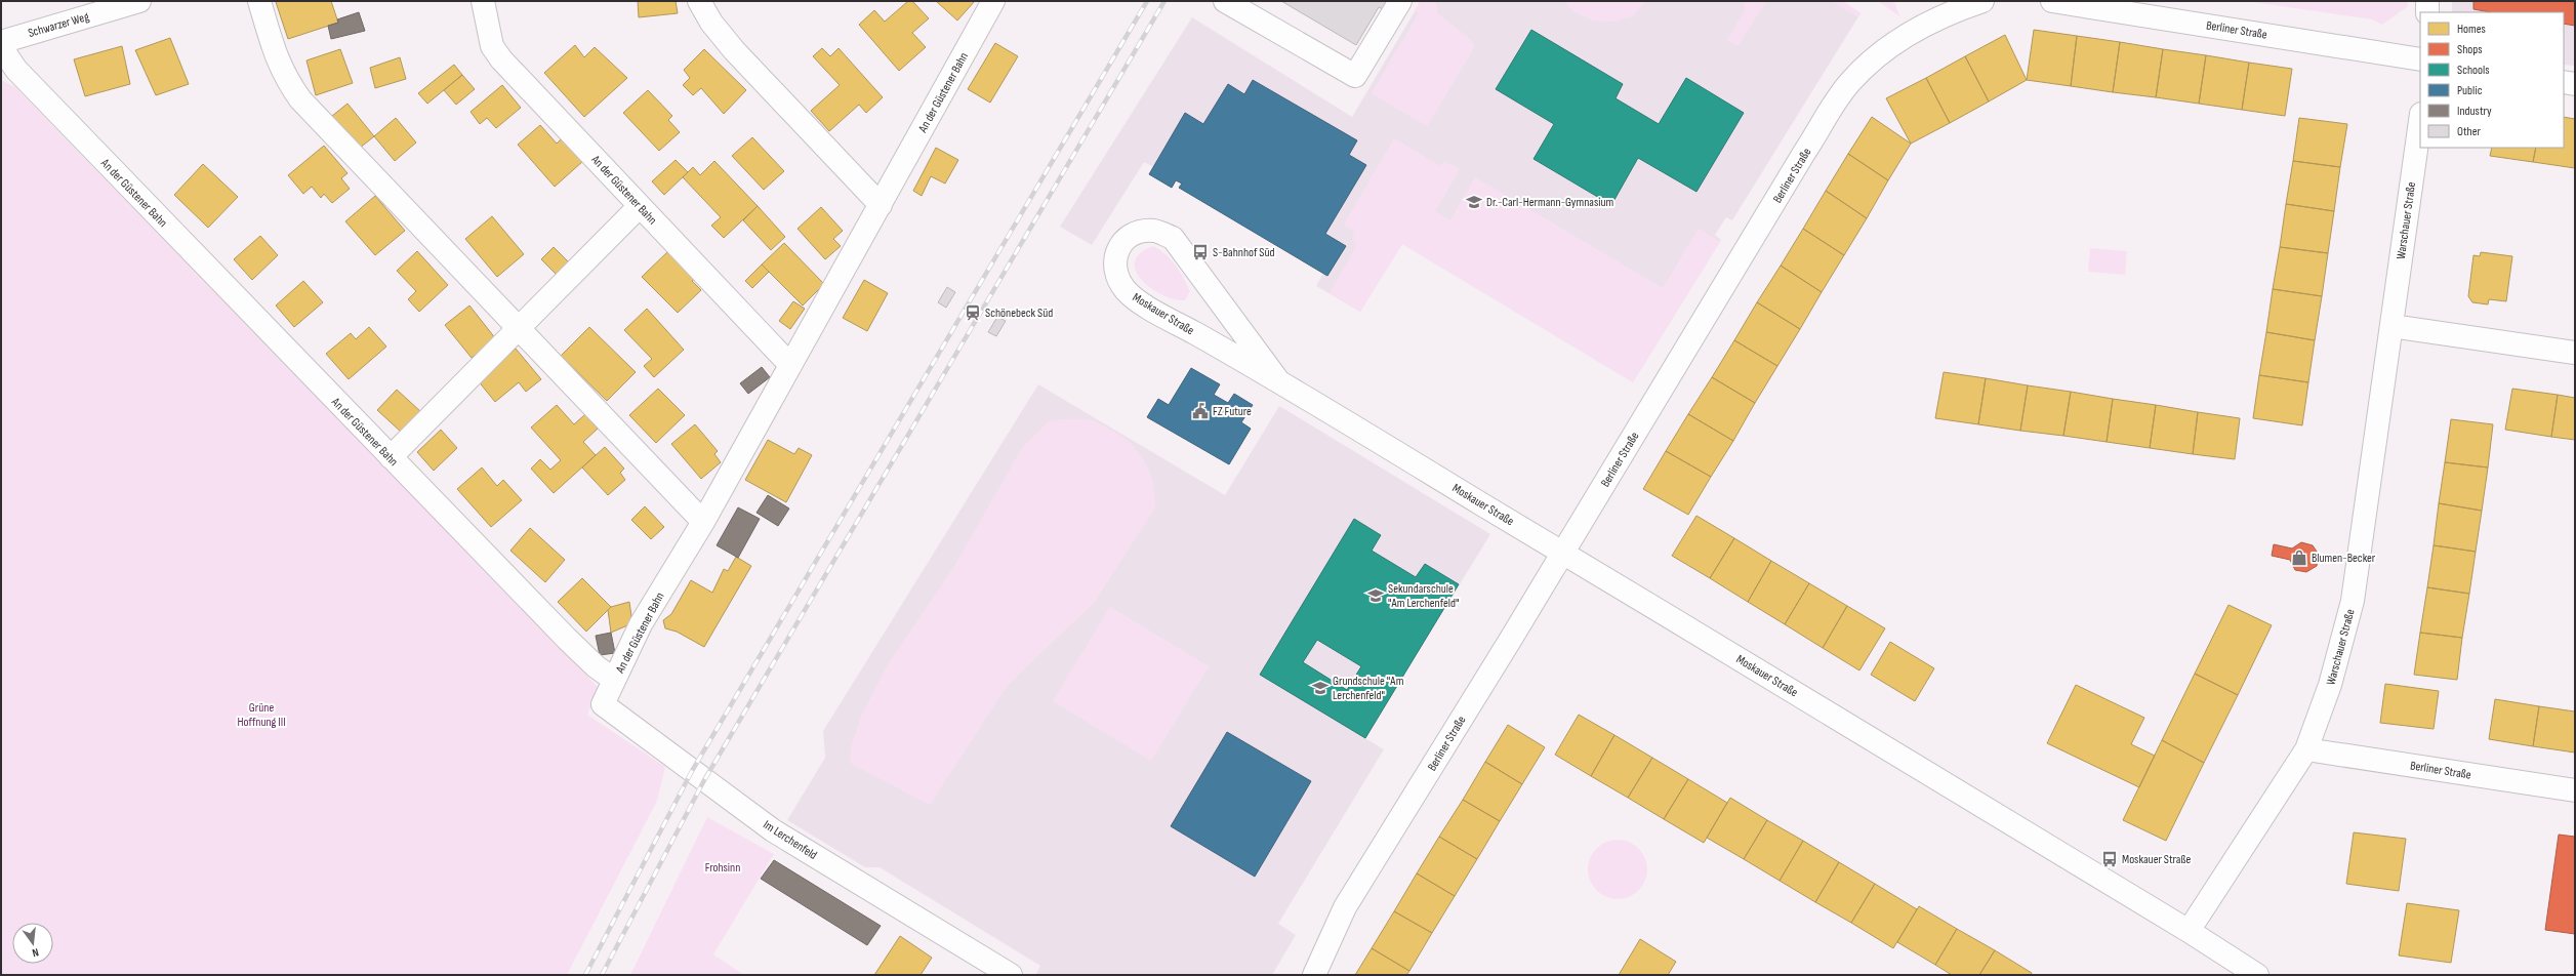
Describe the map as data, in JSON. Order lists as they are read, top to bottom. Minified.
{"streets":{"street":["Schwarzer Weg","Berliner Straße","An der Güstener Bahn","Warschauer Straße","Moskauer Straße","Im Lerchenfeld"]},"crossings":[["Schwarzer Weg","An der Güstener Bahn"],["Berliner Straße","Warschauer Straße"],["Berliner Straße","Moskauer Straße"],["An der Güstener Bahn","Im Lerchenfeld"],["Warschauer Straße","Moskauer Straße"]],"parks":["Grüne Hoffnung III","Frohsinn"],"places":{"school or university":["Dr.-Carl-Hermann-Gymnasium","Sekundarschule \"Am Lerchenfeld\"","Grundschule \"Am Lerchenfeld\""],"bus stop":["S-Bahnhof Süd","Moskauer Straße"],"station":["Schönebeck Süd"],"public building":["FZ Future"],"shop":["Blumen-Becker"]},"legend":["Homes","Shops","Schools","Public","Industry","Other"],"north":"bottom"}
